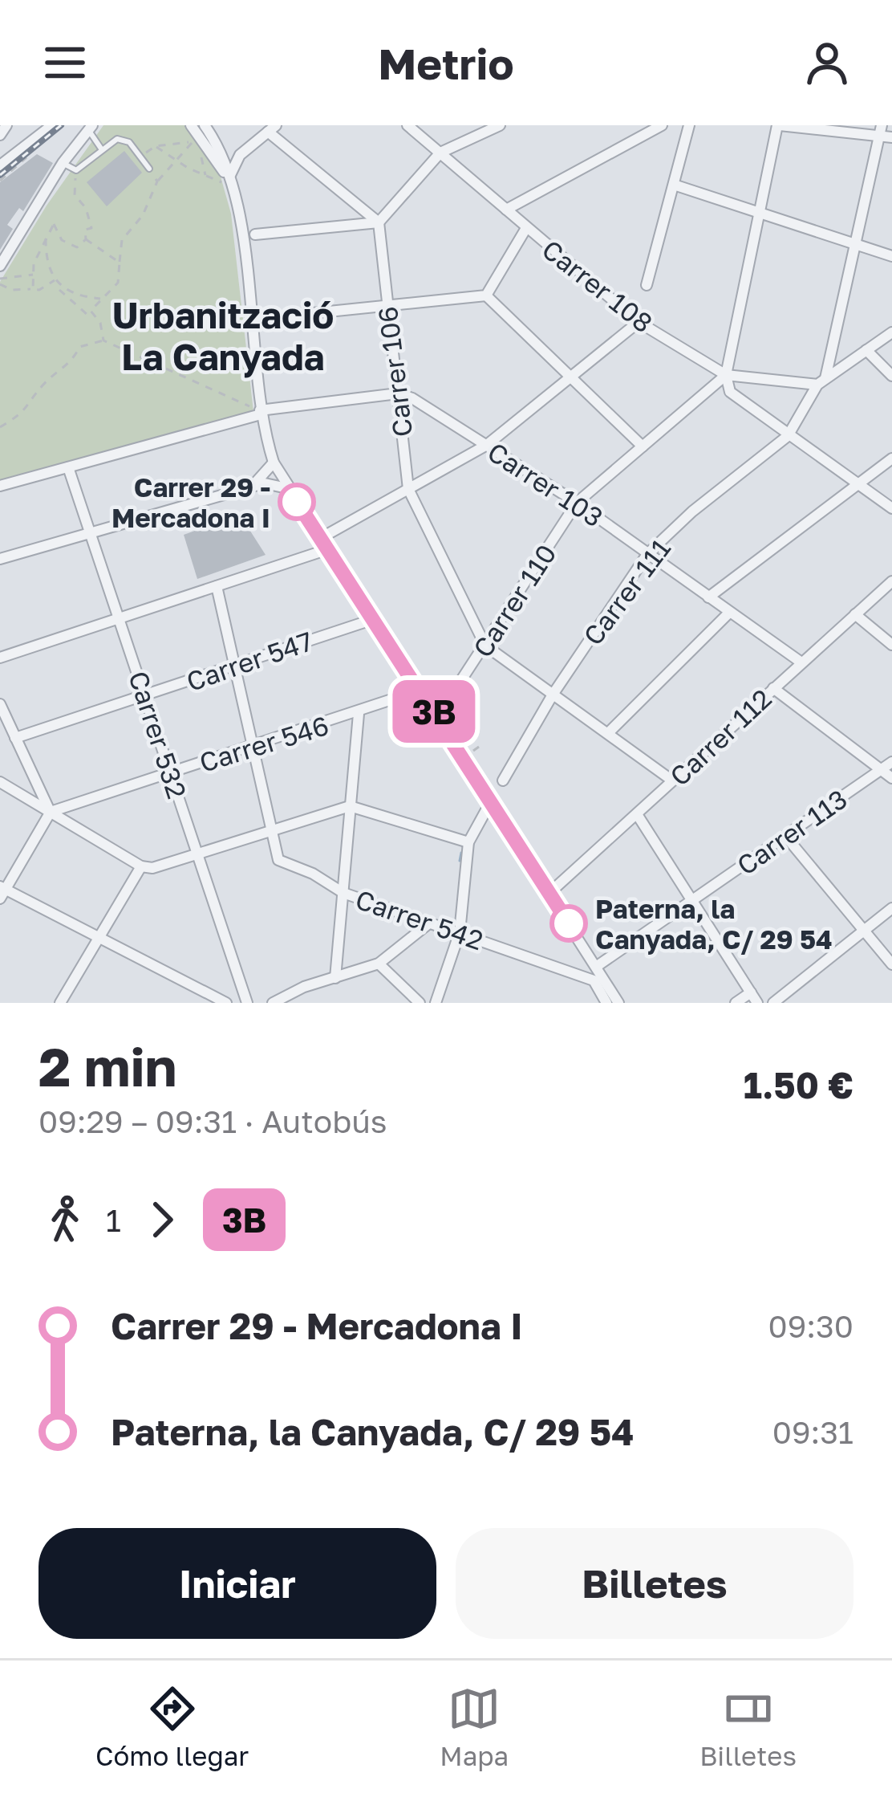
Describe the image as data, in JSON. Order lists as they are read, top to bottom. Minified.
{"streets":{"street":["Carrer 108","Carrer 106","Carrer 103","Carrer 111","Carrer 110","Carrer 547","Carrer 532","Carrer 112","Carrer 546","Carrer 113","Carrer 542"]},"crossings":[["Carrer 108","Carrer 110"],["Carrer 106","Carrer 103"],["Carrer 106","Carrer 110"],["Carrer 103","Carrer 111"],["Carrer 103","Carrer 110"],["Carrer 103","Carrer 112"],["Carrer 547","Carrer 532"],["Carrer 532","Carrer 546"]],"districts":["Urbanització La Canyada"],"places":["Carrer 29 - Mercadona I","Paterna, la Canyada, C/ 29 54"],"lines":["bus line 3B"],"page":{"header":"Metrio","on_map":"3B","heading":["2 min","09:29 – 09:31 · Autobús","1.50 €"],"legs":["1","3B"],"list":[{"name":"Carrer 29 - Mercadona I","value":"09:30"},{"name":"Paterna, la Canyada, C/ 29 54","value":"09:31"}],"buttons":["Iniciar","Billetes"],"tabs":["Cómo llegar","Mapa","Billetes"]}}
